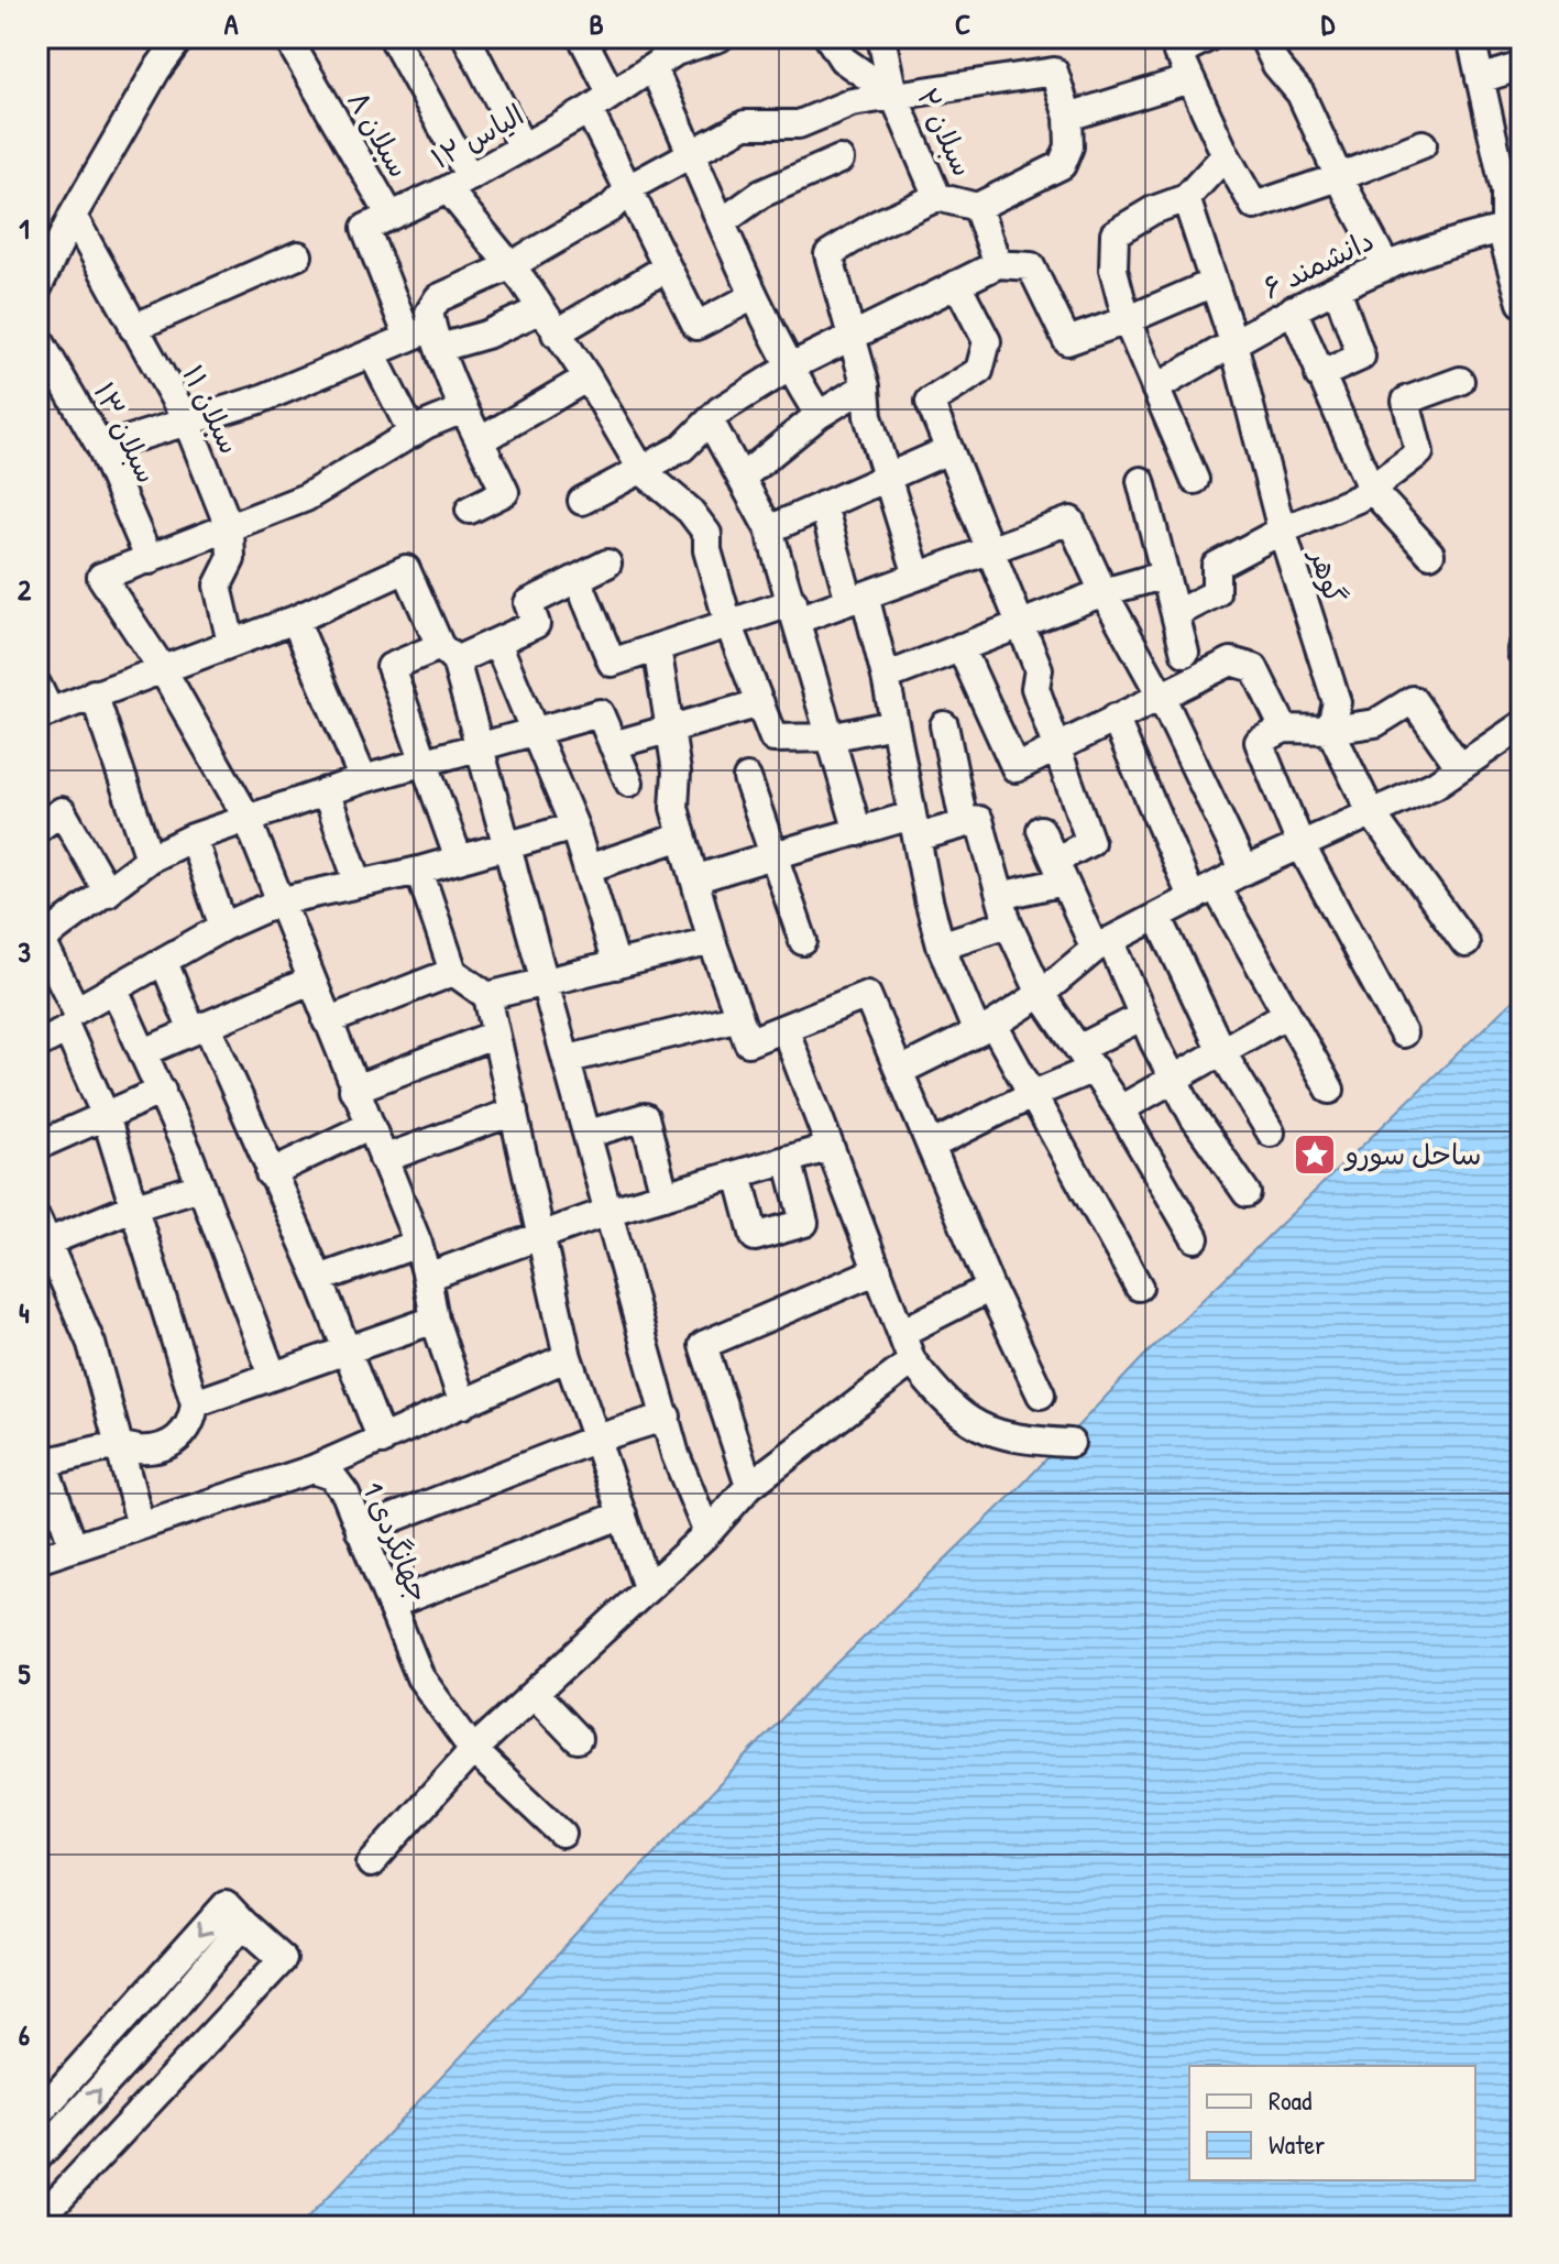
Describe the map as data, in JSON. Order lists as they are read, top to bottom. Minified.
{"streets":{"street":["سبلان ۲","سبلان ۸","الیاس ۱۲","دانشمند ۶","سبلان ۱۱","سبلان ۱۳","گوهر","جهانگردی 1"]},"crossings":[["سبلان ۸","الیاس ۱۲"],["دانشمند ۶","گوهر"]],"places":{"place":["ساحل سورو"]},"legend":["Road","Water"],"grid":{"columns":["A","B","C","D"],"rows":["1","2","3","4","5","6"]}}
